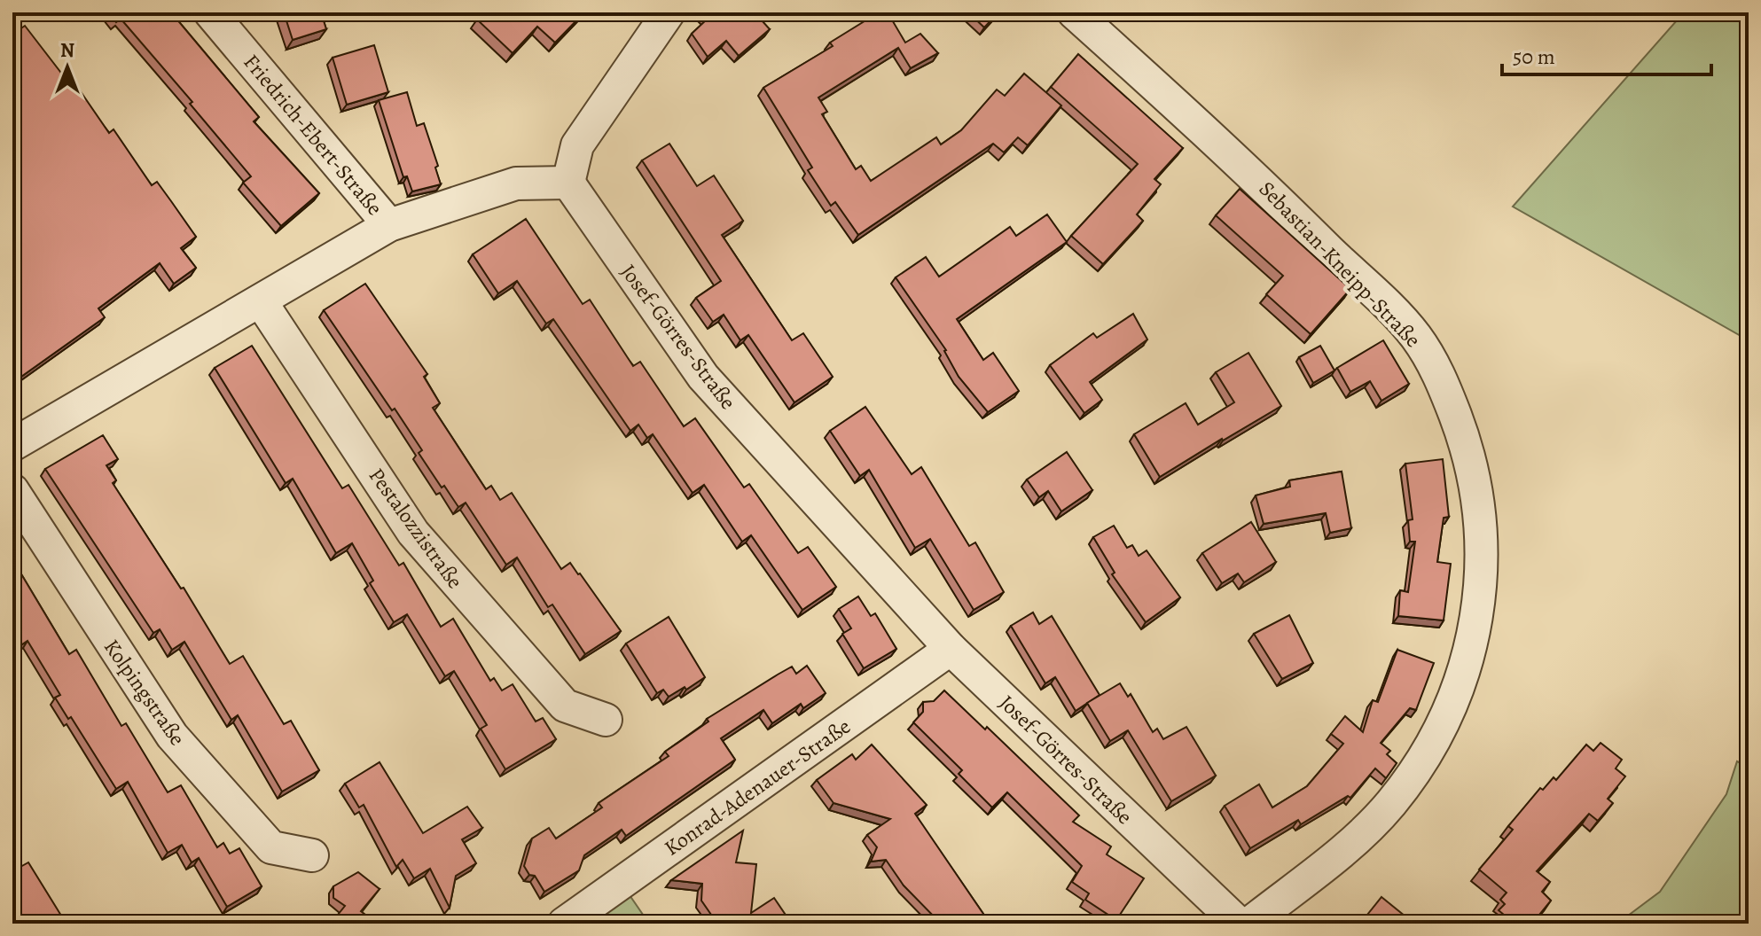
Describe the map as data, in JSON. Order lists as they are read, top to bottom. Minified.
{"streets":{"street":["Friedrich-Ebert-Straße","Sebastian-Kneipp-Straße","Josef-Görres-Straße","Pestalozzistraße","Kolpingstraße","Konrad-Adenauer-Straße"]},"crossings":[["Josef-Görres-Straße","Konrad-Adenauer-Straße"]],"scale_bar":"50 m","north":"top"}
